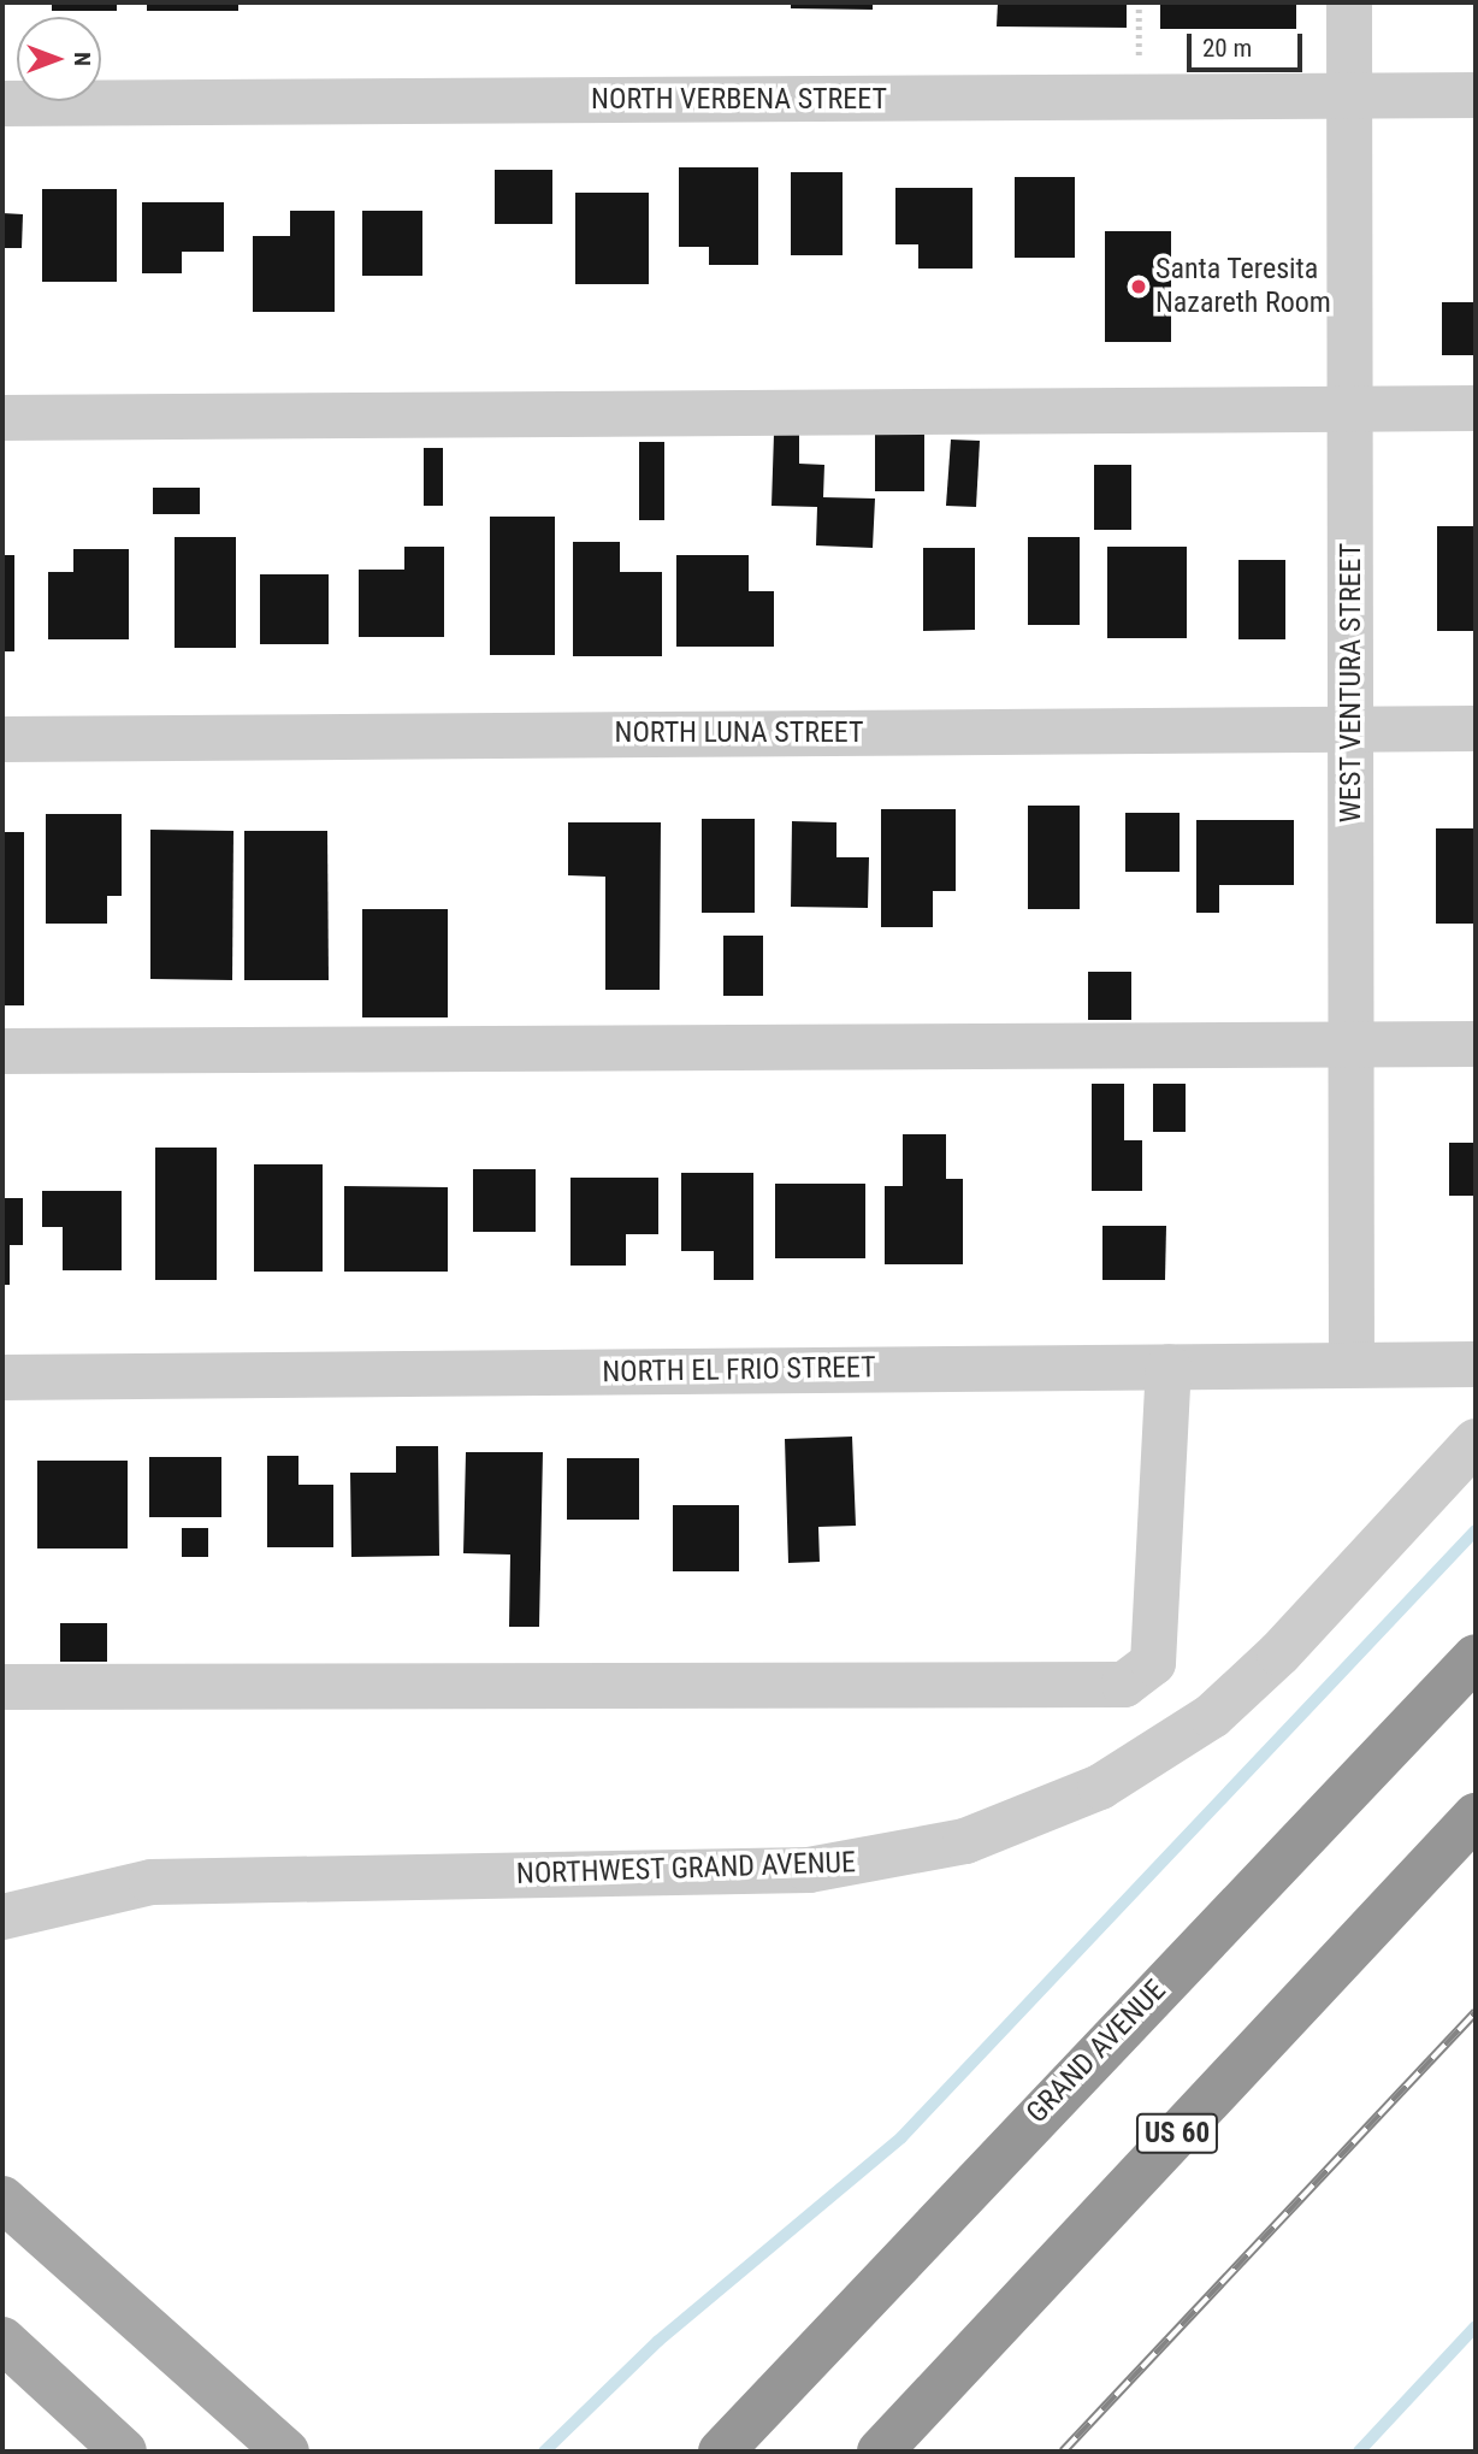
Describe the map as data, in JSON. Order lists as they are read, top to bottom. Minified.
{"streets":{"highway":["GRAND AVENUE","US 60"],"street":["NORTH VERBENA STREET","WEST VENTURA STREET","NORTH LUNA STREET","NORTH EL FRIO STREET","NORTHWEST GRAND AVENUE"]},"crossings":[["NORTH VERBENA STREET","WEST VENTURA STREET"],["WEST VENTURA STREET","NORTH LUNA STREET"],["WEST VENTURA STREET","NORTH EL FRIO STREET"]],"places":["Santa Teresita Nazareth Room"],"scale_bar":"20 m","north":"right"}
